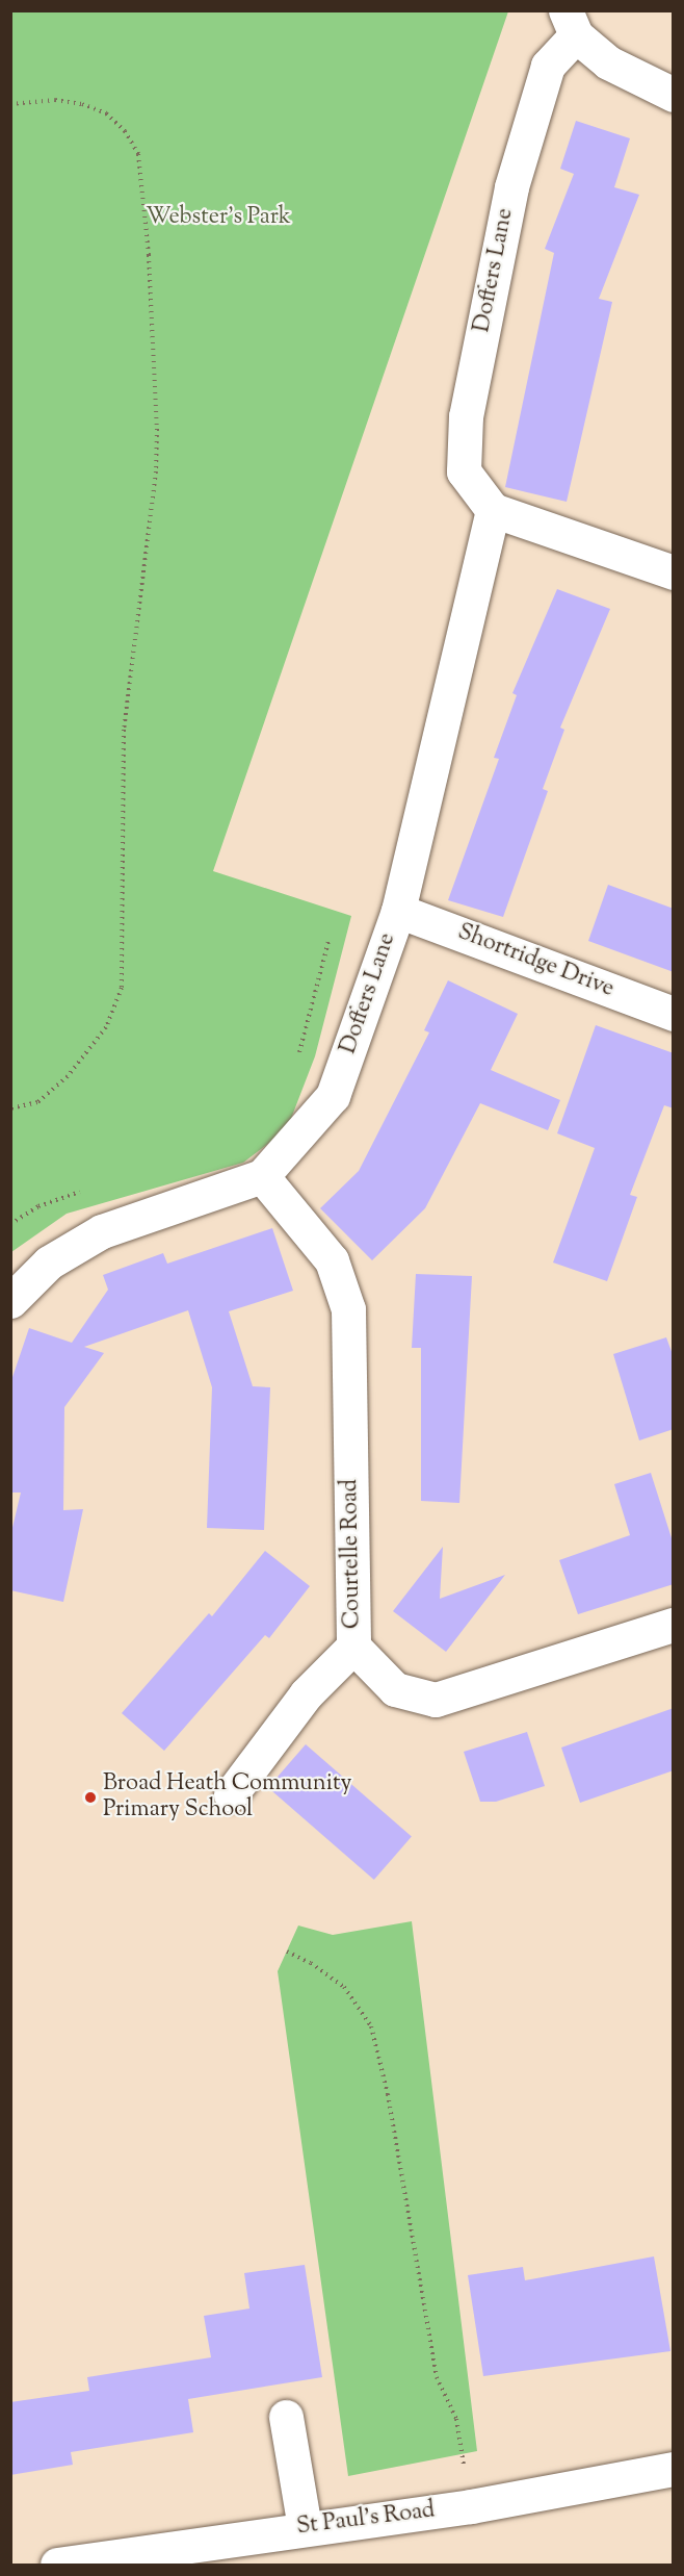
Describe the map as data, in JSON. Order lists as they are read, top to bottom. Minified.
{"streets":{"street":["Doffers Lane","Shortridge Drive","Courtelle Road","St Paul's Road"]},"crossings":[["Doffers Lane","Shortridge Drive"],["Doffers Lane","Courtelle Road"]],"parks":["Webster's Park"],"places":["Broad Heath Community Primary School"]}
